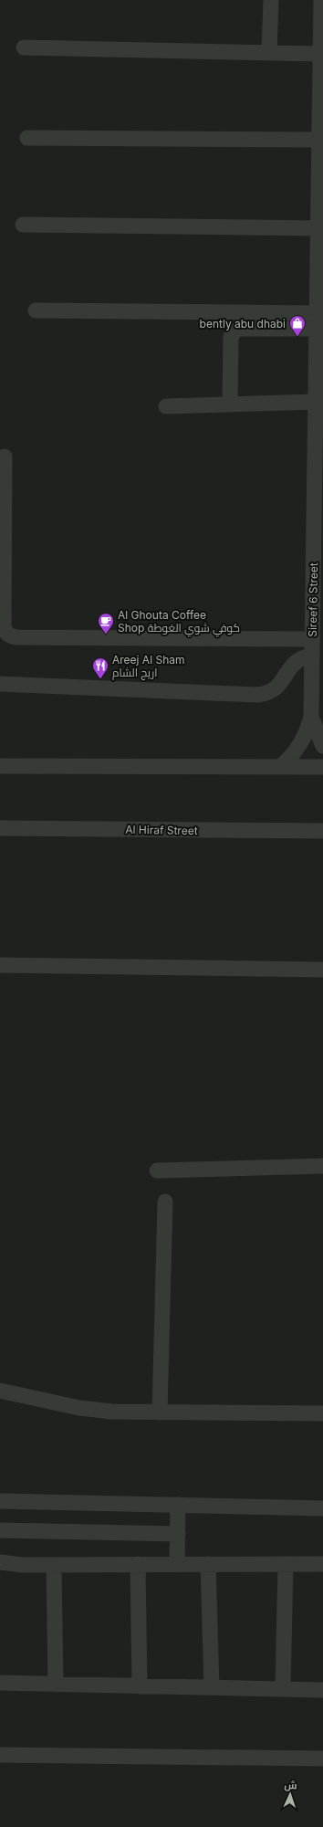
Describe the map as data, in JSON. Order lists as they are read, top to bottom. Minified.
{"streets":{"street":["Sireef 6 Street","Al Hiraf Street"]},"places":{"shop":["bently abu dhabi"],"cafe":["Al Ghouta Coffee Shop كوفي شوي الغوطة"],"restaurant":["Areej Al Sham اريج الشام"]},"north":"top"}
